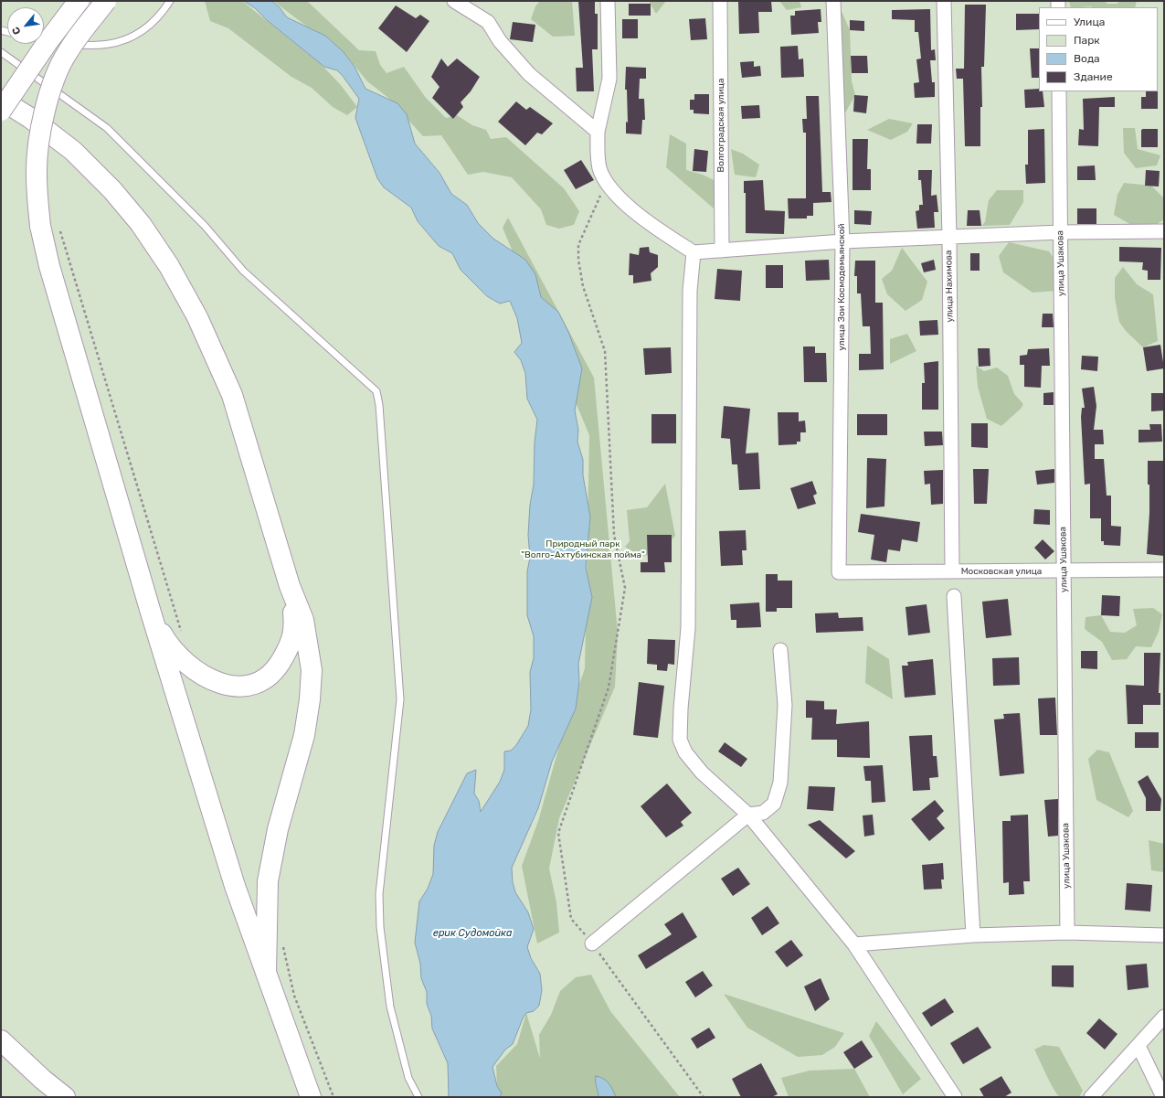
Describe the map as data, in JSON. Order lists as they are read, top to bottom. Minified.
{"streets":{"street":["Волгоградская улица","улица Ушакова","улица Нахимова","улица Зои Космодемьянской","Московская улица"]},"crossings":[["улица Ушакова","Московская улица"],["улица Нахимова","Московская улица"],["улица Зои Космодемьянской","Московская улица"]],"water":["ерик Судомойка"],"parks":["Природный парк \"Волго-Ахтубинская пойма\""],"legend":["Улица","Парк","Вода","Здание"],"north":"bottom left"}
